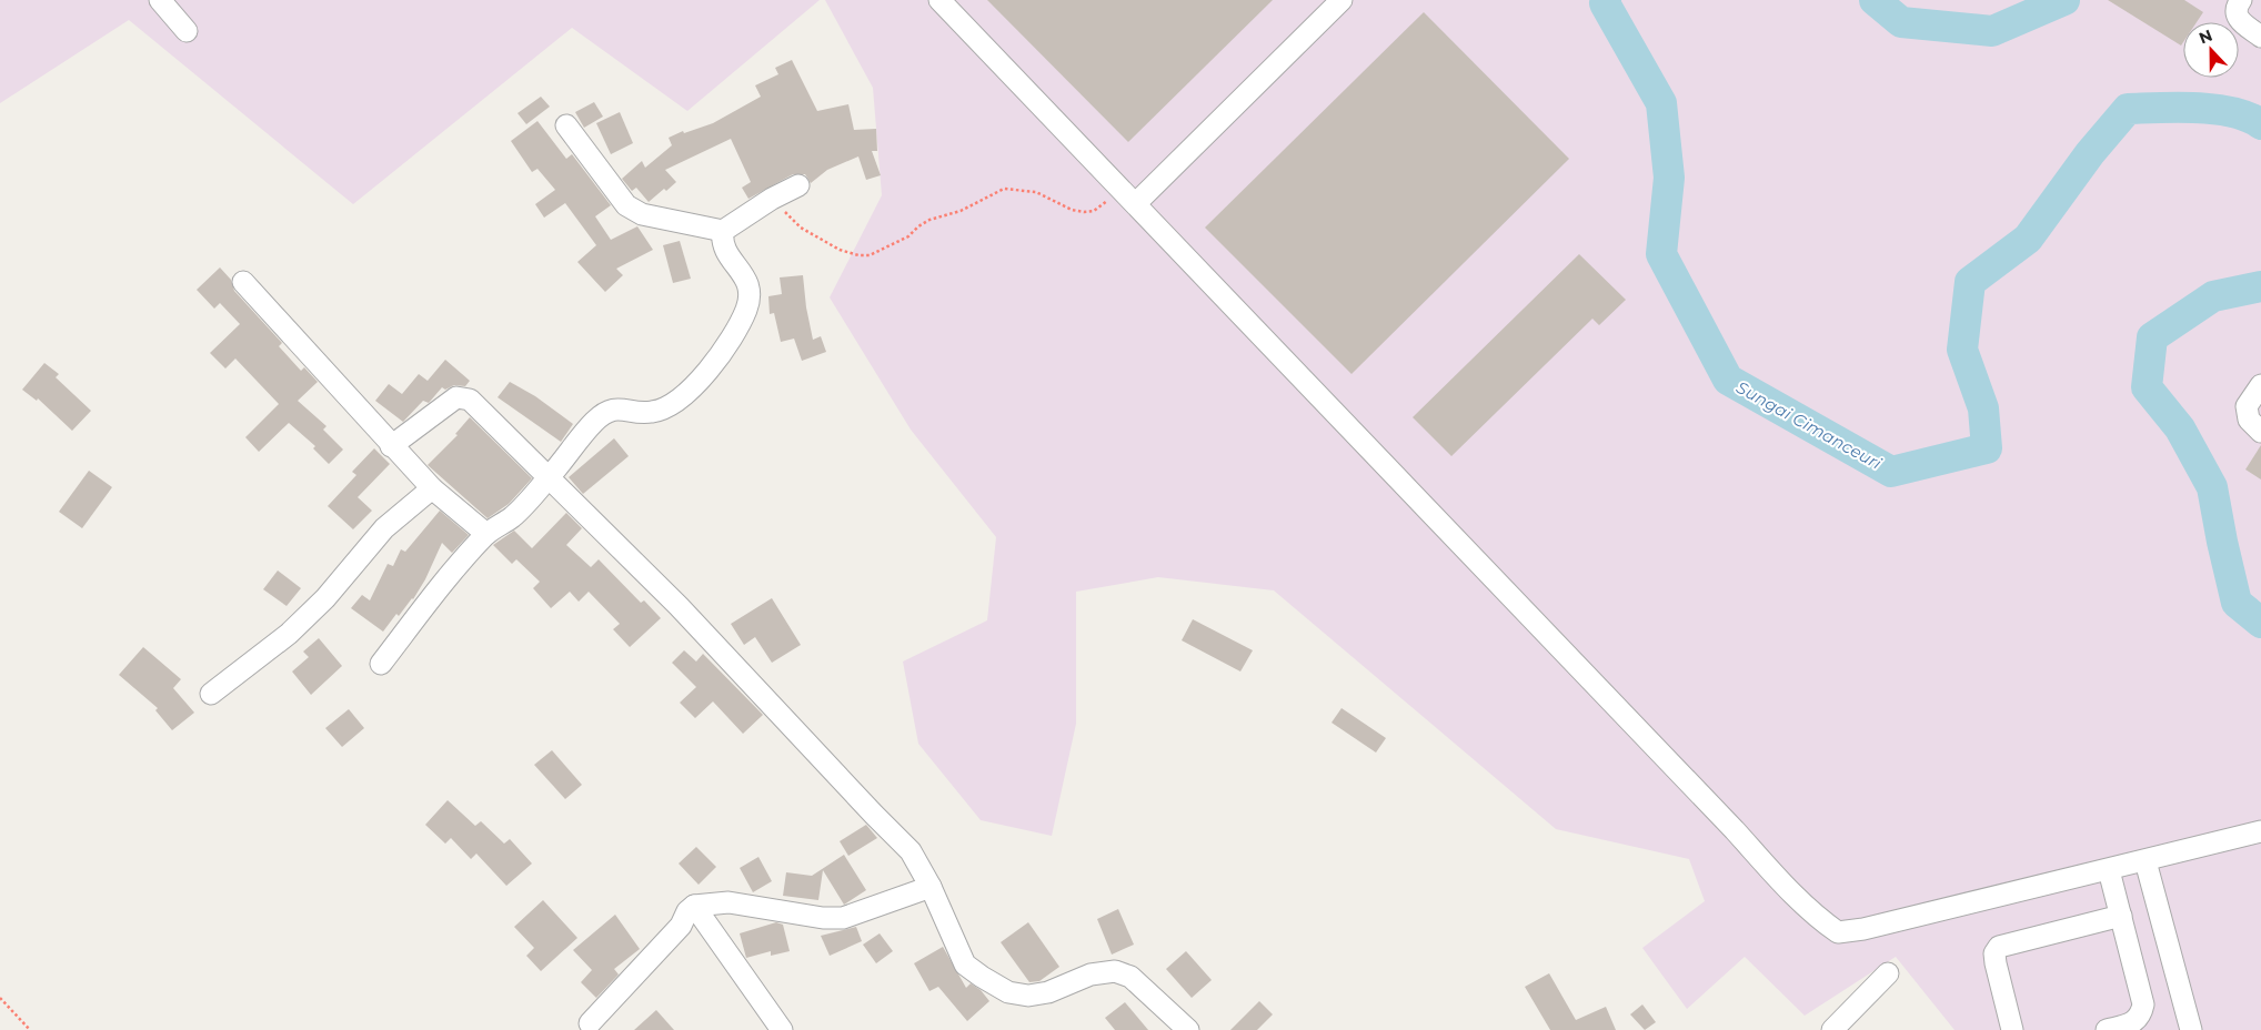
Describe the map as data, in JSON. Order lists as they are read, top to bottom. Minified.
{"water":["Sungai Cimanceuri"],"north":"top"}
